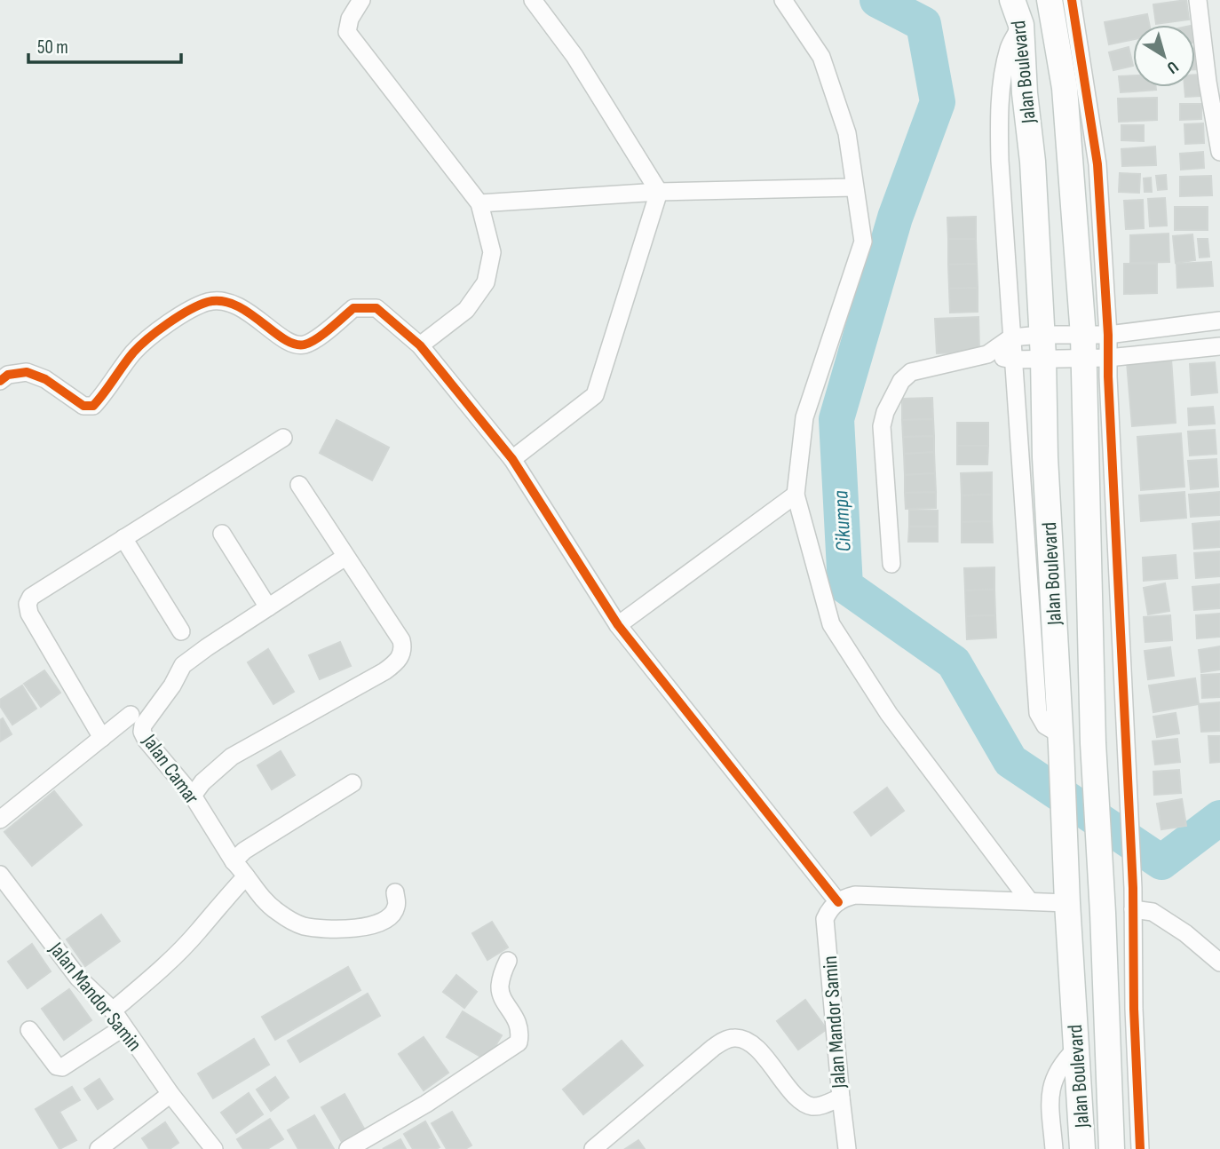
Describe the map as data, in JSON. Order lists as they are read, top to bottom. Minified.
{"streets":{"main road":["Jalan Boulevard"],"street":["Jalan Camar","Jalan Mandor Samin"]},"water":["Cikumpa"],"scale_bar":"50 m","north":"bottom right"}
